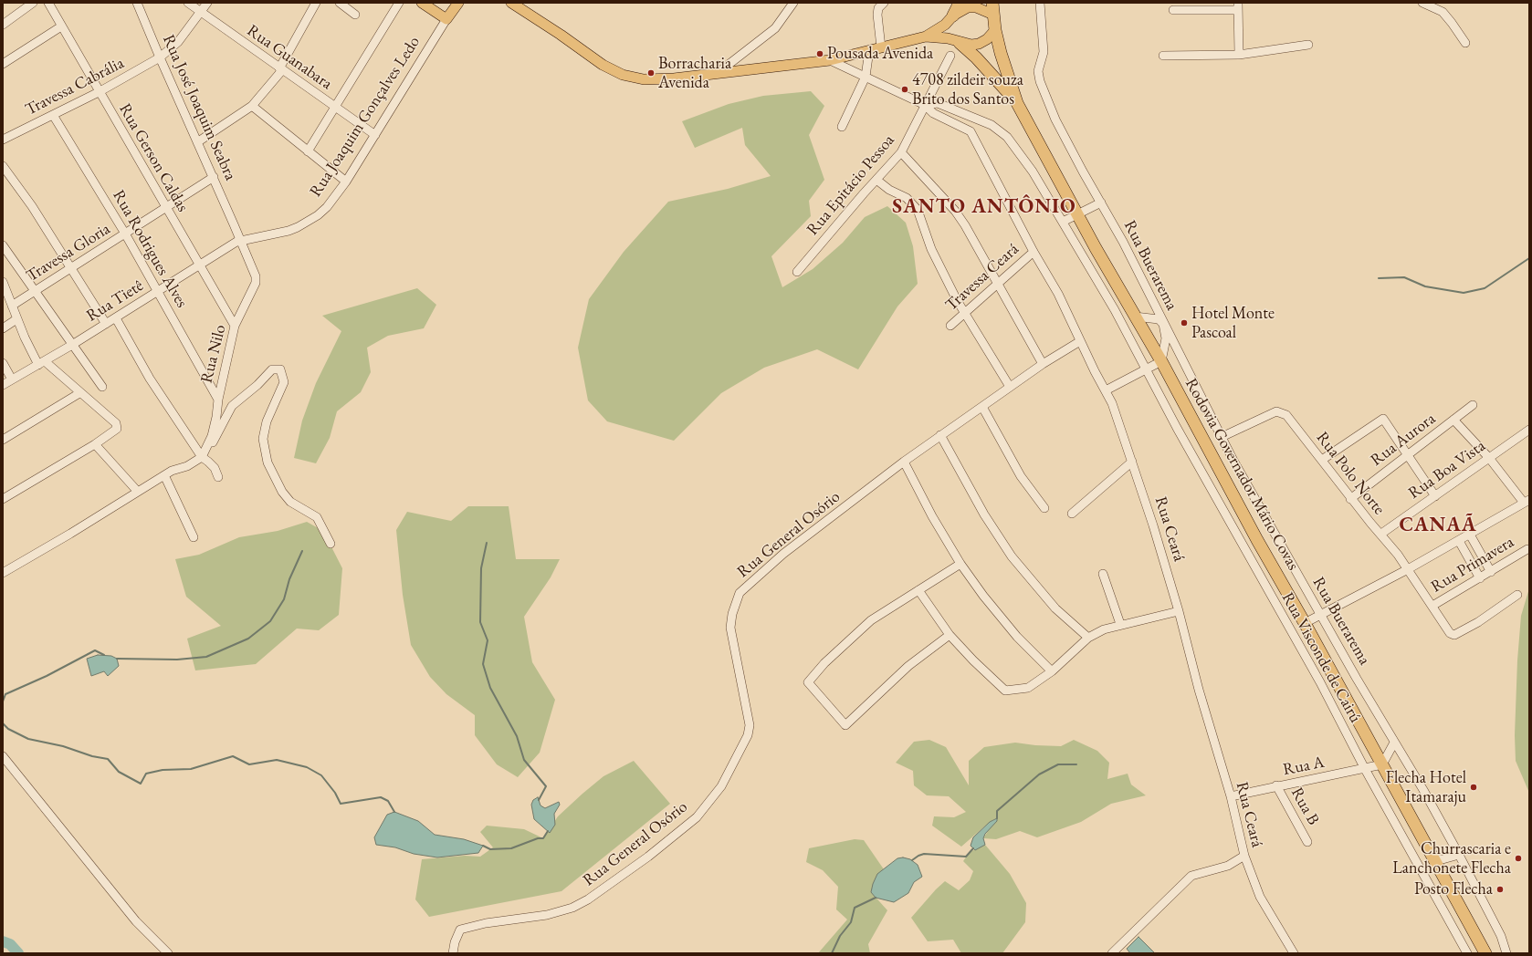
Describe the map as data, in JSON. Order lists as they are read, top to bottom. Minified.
{"streets":{"highway":["Rodovia Governador Mário Covas"],"main road":["Rua Joaquim Gonçalves Ledo"],"street":["Rua Guanabara","Travessa Cabrália","Rua José Joaquim Seabra","Rua Gerson Caldas","Rua Epitácio Pessoa","Rua Rodrigues Alves","Travessa Gloria","Rua Buerarema","Travessa Ceará","Rua Tietê","Rua Nilo","Rua Aurora","Rua Boa Vista","Rua Polo Norte","Rua Ceará","Rua General Osório","Rua Primavera","Rua Visconde de Cairú","Rua A","Rua B"]},"crossings":[["Rua Guanabara","Travessa Cabrália"],["Rua Guanabara","Rua Joaquim Gonçalves Ledo"],["Travessa Cabrália","Rua José Joaquim Seabra"],["Travessa Cabrália","Rua Gerson Caldas"],["Travessa Cabrália","Rua Rodrigues Alves"],["Rua José Joaquim Seabra","Rua Joaquim Gonçalves Ledo"],["Rua José Joaquim Seabra","Travessa Gloria"],["Rua José Joaquim Seabra","Rua Tietê"],["Rua José Joaquim Seabra","Rua Nilo"],["Rua Joaquim Gonçalves Ledo","Rua Tietê"],["Rua Joaquim Gonçalves Ledo","Rua Nilo"],["Rua Gerson Caldas","Travessa Gloria"],["Rua Gerson Caldas","Rua Tietê"],["Rua Gerson Caldas","Rua Nilo"],["Rua Rodrigues Alves","Travessa Gloria"],["Rua Rodrigues Alves","Rua Tietê"],["Rua Rodrigues Alves","Rua Nilo"],["Rua Buerarema","Rua Polo Norte"],["Travessa Ceará","Rua Ceará"],["Rua Tietê","Rua Nilo"],["Rua Aurora","Rua Polo Norte"],["Rua Boa Vista","Rua Polo Norte"],["Rua Polo Norte","Rua Primavera"],["Rodovia Governador Mário Covas","Rua A"],["Rua Ceará","Rua General Osório"],["Rua Ceará","Rua A"],["Rua Visconde de Cairú","Rua A"],["Rua A","Rua B"]],"districts":["SANTO ANTÔNIO","CANAÃ"],"places":["Pousada Avenida","Borracharia Avenida","4708 zildeir souza Brito dos Santos","Hotel Monte Pascoal","Flecha Hotel Itamaraju","Churrascaria e Lanchonete Flecha","Posto Flecha"]}
